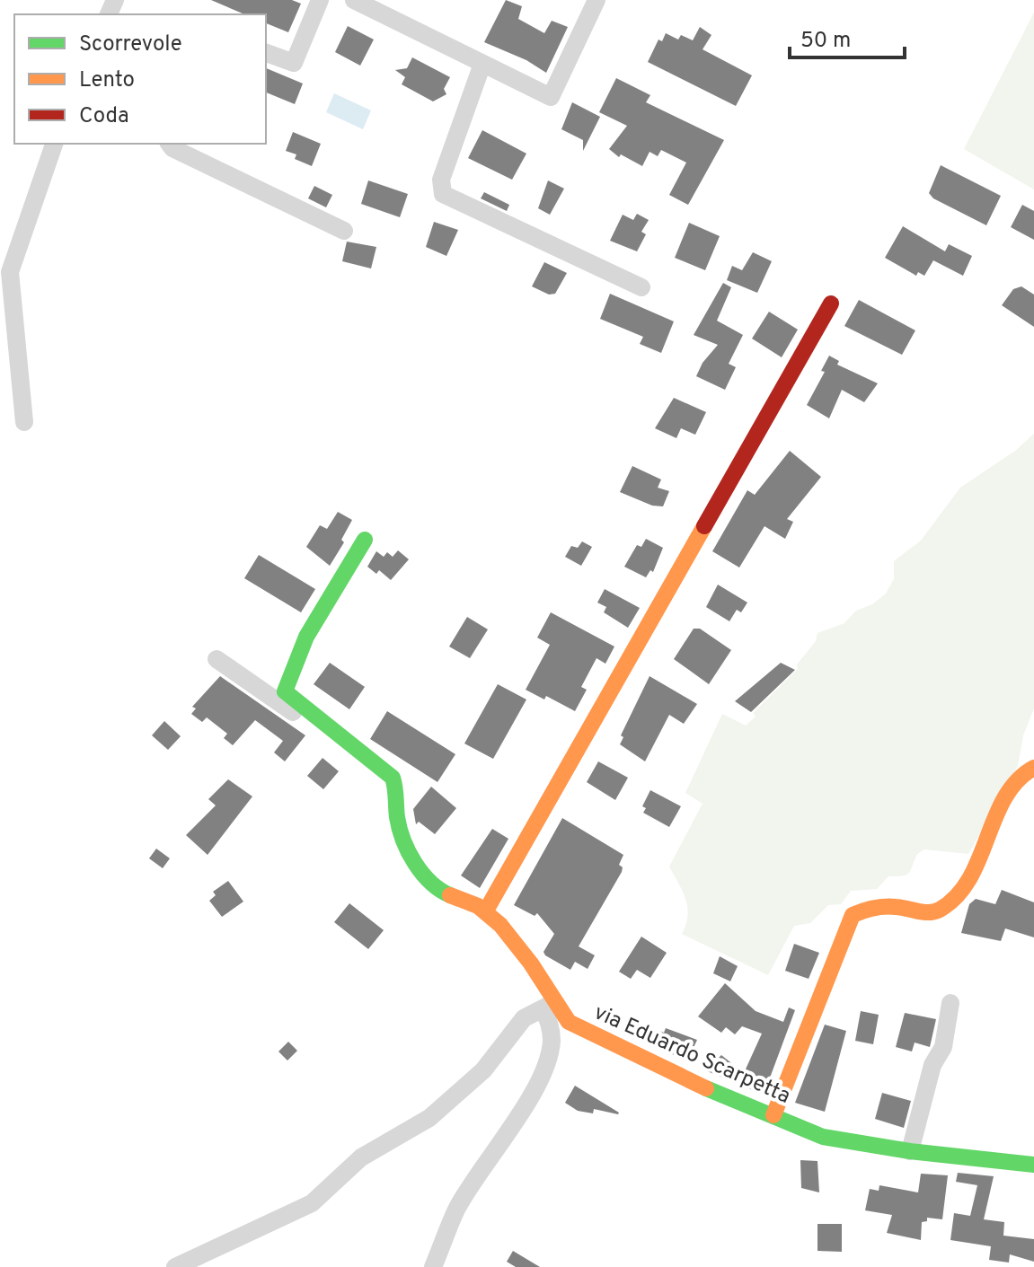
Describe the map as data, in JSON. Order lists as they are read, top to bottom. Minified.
{"streets":{"street":["via Eduardo Scarpetta"]},"legend":["Scorrevole","Lento","Coda"],"scale_bar":"50 m"}
